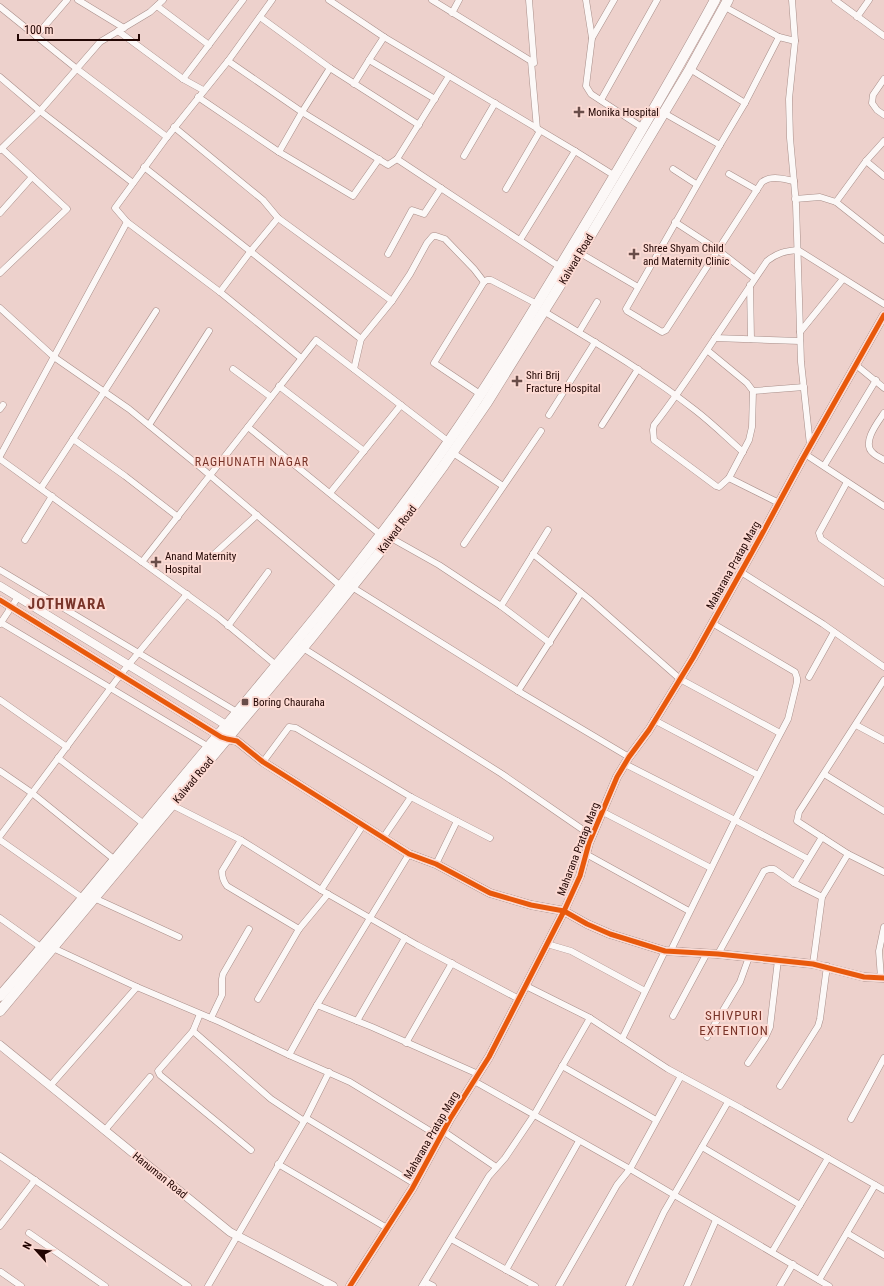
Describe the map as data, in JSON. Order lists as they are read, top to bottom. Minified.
{"streets":{"main road":["Kalwad Road"],"street":["Maharana Pratap Marg","Hanuman Road"]},"districts":["RAGHUNATH NAGAR","JOTHWARA","SHIVPURI EXTENTION"],"places":{"health":["Monika Hospital","Shree Shyam Child and Maternity Clinic","Shri Brij Fracture Hospital","Anand Maternity Hospital"],"transit":["Boring Chauraha"]},"scale_bar":"100 m","north":"top left"}
